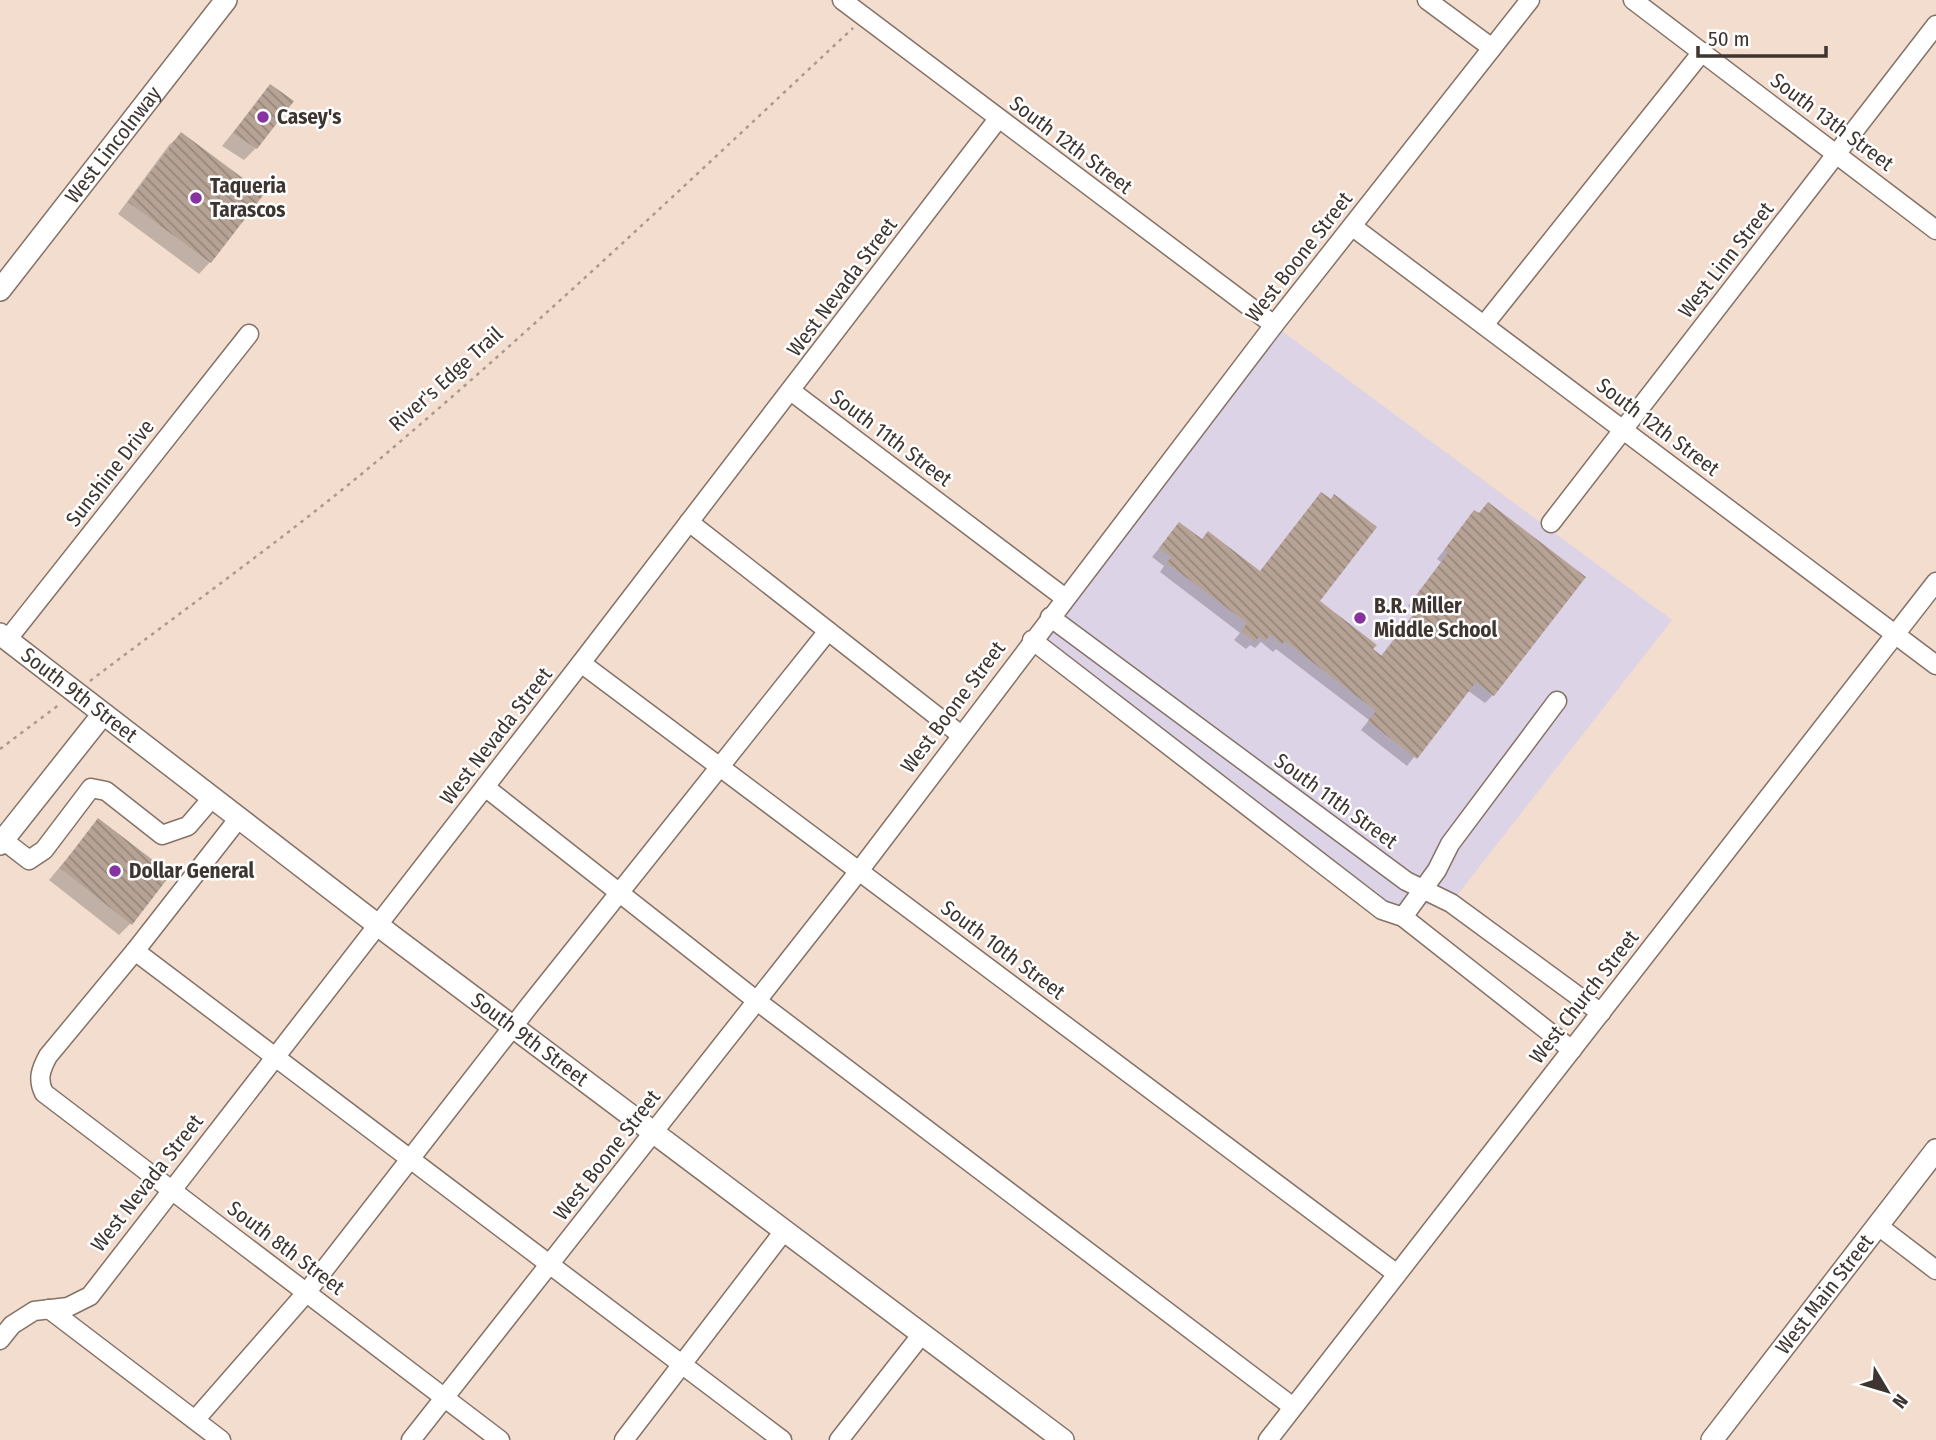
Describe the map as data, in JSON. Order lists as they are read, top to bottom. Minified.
{"streets":{"main road":["West Lincolnway","South 9th Street","West Main Street"],"street":["South 13th Street","South 12th Street","West Boone Street","West Linn Street","West Nevada Street","South 11th Street","Sunshine Drive","South 10th Street","West Church Street","South 8th Street"],"path":["River's Edge Trail"]},"crossings":[["South 13th Street","West Linn Street"],["South 12th Street","West Boone Street"],["South 12th Street","West Linn Street"],["South 12th Street","West Nevada Street"],["South 12th Street","River's Edge Trail"],["South 12th Street","West Church Street"],["West Boone Street","South 11th Street"],["West Boone Street","South 9th Street"],["West Boone Street","South 10th Street"],["West Boone Street","South 8th Street"],["West Nevada Street","South 11th Street"],["West Nevada Street","South 9th Street"],["West Nevada Street","South 10th Street"],["West Nevada Street","South 8th Street"],["River's Edge Trail","South 9th Street"],["South 11th Street","West Church Street"],["Sunshine Drive","South 9th Street"],["South 10th Street","West Church Street"]],"places":["Casey's","Taqueria Tarascos","B.R. Miller Middle School","Dollar General"],"scale_bar":"50 m","north":"bottom right"}
